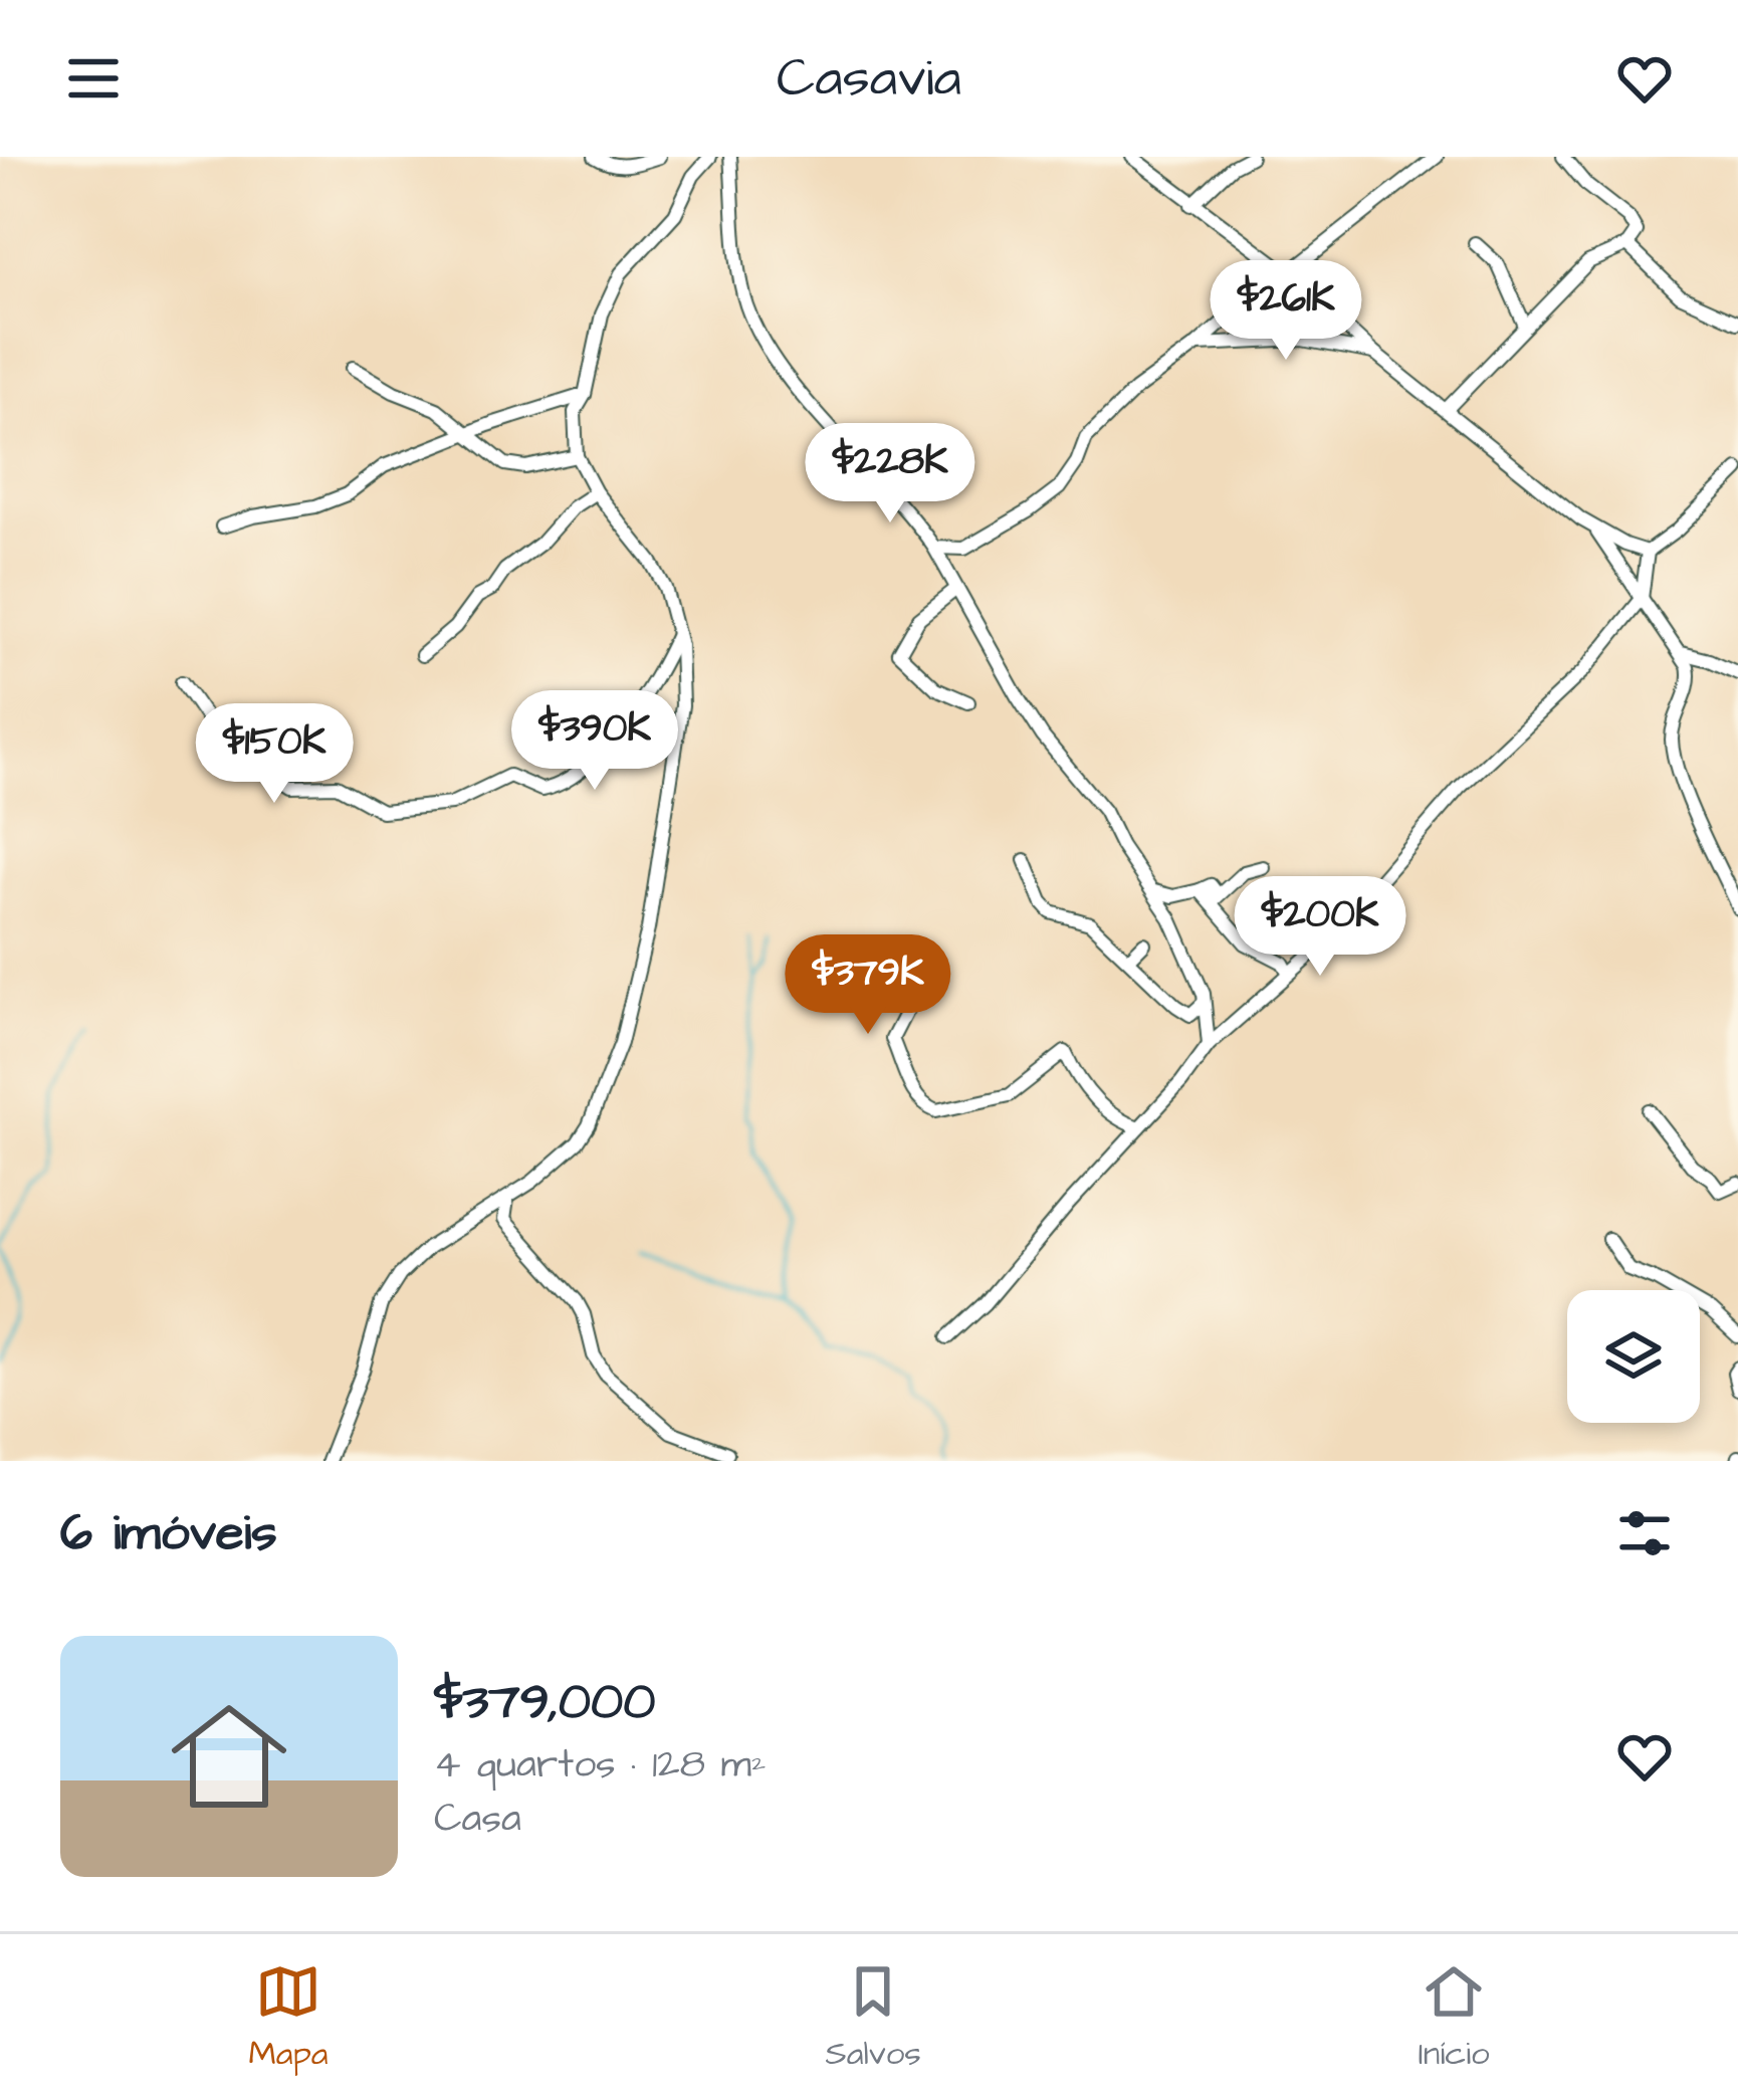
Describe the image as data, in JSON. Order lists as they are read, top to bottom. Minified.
{"page":{"header":"Casavia","price":["$261K","$228K","$390K","$150K","$200K","$379K"],"heading":"6 imóveis","list":[{"name":"$379,000","note":"4 quartos · 128 m² · Casa"}],"tabs":["Mapa","Salvos","Início"]}}
